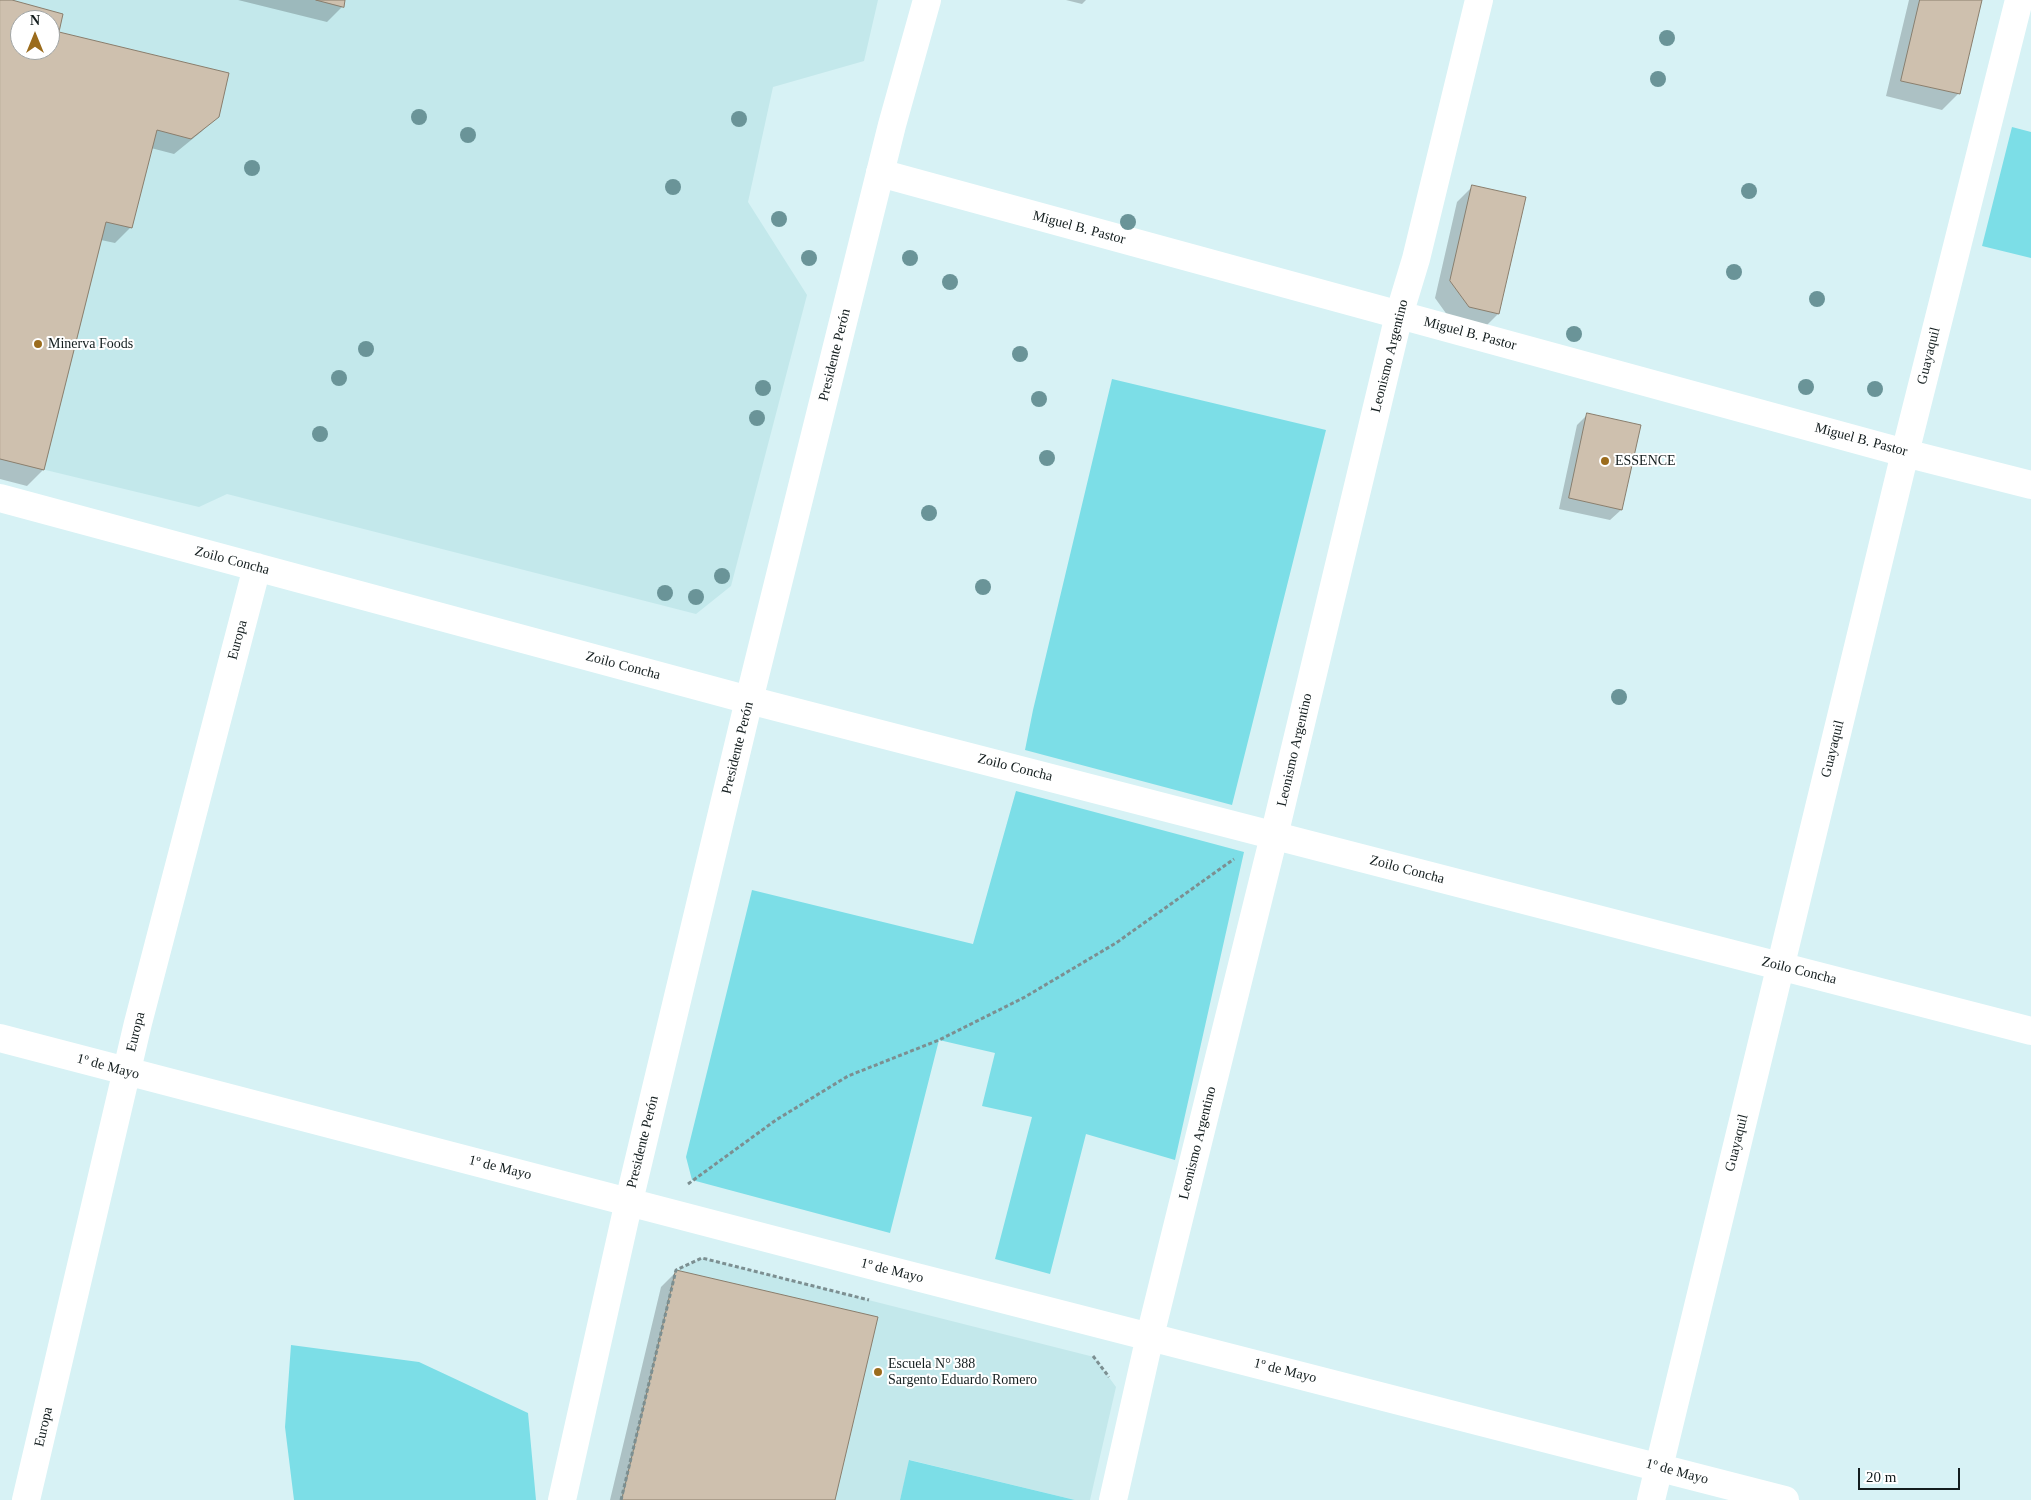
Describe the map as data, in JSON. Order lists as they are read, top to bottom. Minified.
{"streets":{"street":["Miguel B. Pastor","Presidente Perón","Leonismo Argentino","Guayaquil","Zoilo Concha","Europa","1º de Mayo"]},"crossings":[["Miguel B. Pastor","Presidente Perón"],["Miguel B. Pastor","Leonismo Argentino"],["Miguel B. Pastor","Guayaquil"],["Presidente Perón","Zoilo Concha"],["Presidente Perón","1º de Mayo"],["Leonismo Argentino","Zoilo Concha"],["Leonismo Argentino","1º de Mayo"],["Guayaquil","Zoilo Concha"],["Guayaquil","1º de Mayo"],["Zoilo Concha","Europa"],["Europa","1º de Mayo"]],"places":["Minerva Foods","ESSENCE","Escuela N° 388 Sargento Eduardo Romero"],"scale_bar":"20 m","north":"top"}
